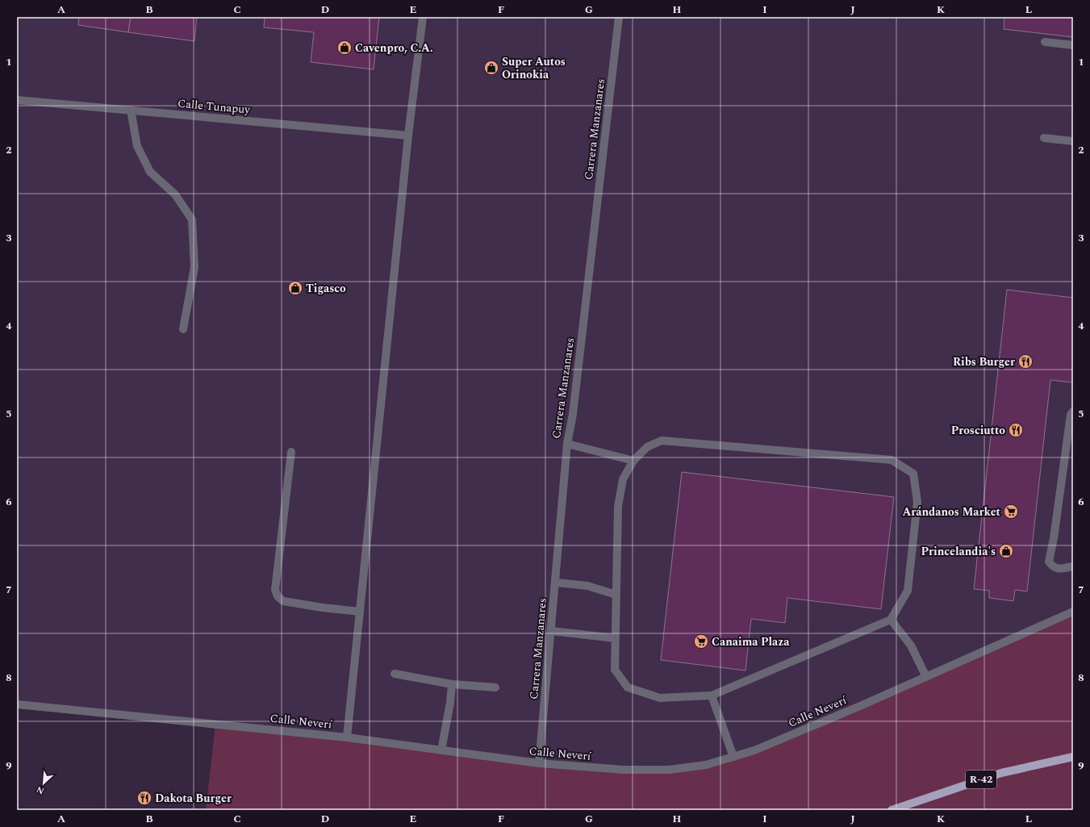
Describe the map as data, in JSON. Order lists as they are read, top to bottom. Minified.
{"streets":{"main road":["R-42"],"street":["Calle Tunapuy","Carrera Manzanares","Calle Neverí"]},"crossings":[["Carrera Manzanares","Calle Neverí"]],"places":{"shop":["Cavenpro, C.A.","Super Autos Orinokia","Tigasco","Princelandia's"],"restaurant":["Ribs Burger","Prosciutto","Dakota Burger"],"supermarket":["Arándanos Market","Canaima Plaza"]},"north":"bottom left","grid":{"columns":["A","B","C","D","E","F","G","H","I","J","K","L"],"rows":["1","2","3","4","5","6","7","8","9"]}}
